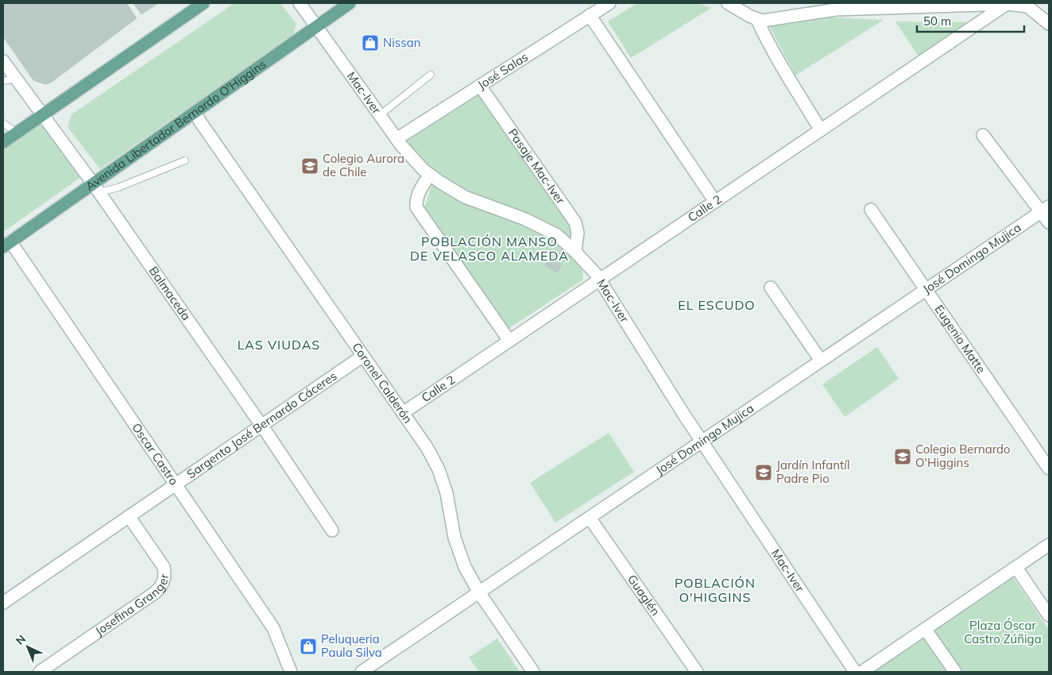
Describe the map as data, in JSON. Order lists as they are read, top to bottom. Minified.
{"streets":{"main road":["Avenida Libertador Bernardo O'Higgins"],"street":["José Salas","Mac-Iver","Pasaje Mac-Iver","Calle 2","José Domingo Mujica","Balmaceda","Eugenio Matte","Coronel Calderón","Sargento José Bernardo Cáceres","Oscar Castro","Guaglén","Josefina Granger"]},"crossings":[["José Salas","Mac-Iver"],["José Salas","Pasaje Mac-Iver"],["Mac-Iver","Avenida Libertador Bernardo O'Higgins"],["Mac-Iver","Pasaje Mac-Iver"],["Mac-Iver","Calle 2"],["Mac-Iver","José Domingo Mujica"],["Avenida Libertador Bernardo O'Higgins","Balmaceda"],["Avenida Libertador Bernardo O'Higgins","Coronel Calderón"],["Avenida Libertador Bernardo O'Higgins","Oscar Castro"],["Calle 2","Coronel Calderón"],["José Domingo Mujica","Eugenio Matte"],["José Domingo Mujica","Coronel Calderón"],["José Domingo Mujica","Guaglén"],["Balmaceda","Sargento José Bernardo Cáceres"],["Coronel Calderón","Sargento José Bernardo Cáceres"],["Sargento José Bernardo Cáceres","Oscar Castro"],["Sargento José Bernardo Cáceres","Josefina Granger"]],"districts":["POBLACIÓN MANSO DE VELASCO ALAMEDA","EL ESCUDO","LAS VIUDAS","POBLACIÓN O'HIGGINS"],"parks":["Plaza Óscar Castro Zúñiga"],"places":{"shop":["Nissan","Peluqueria Paula Silva"],"school or university":["Colegio Aurora de Chile","Colegio Bernardo O'Higgins","Jardín Infantíl Padre Pio"]},"scale_bar":"50 m","north":"top left"}
